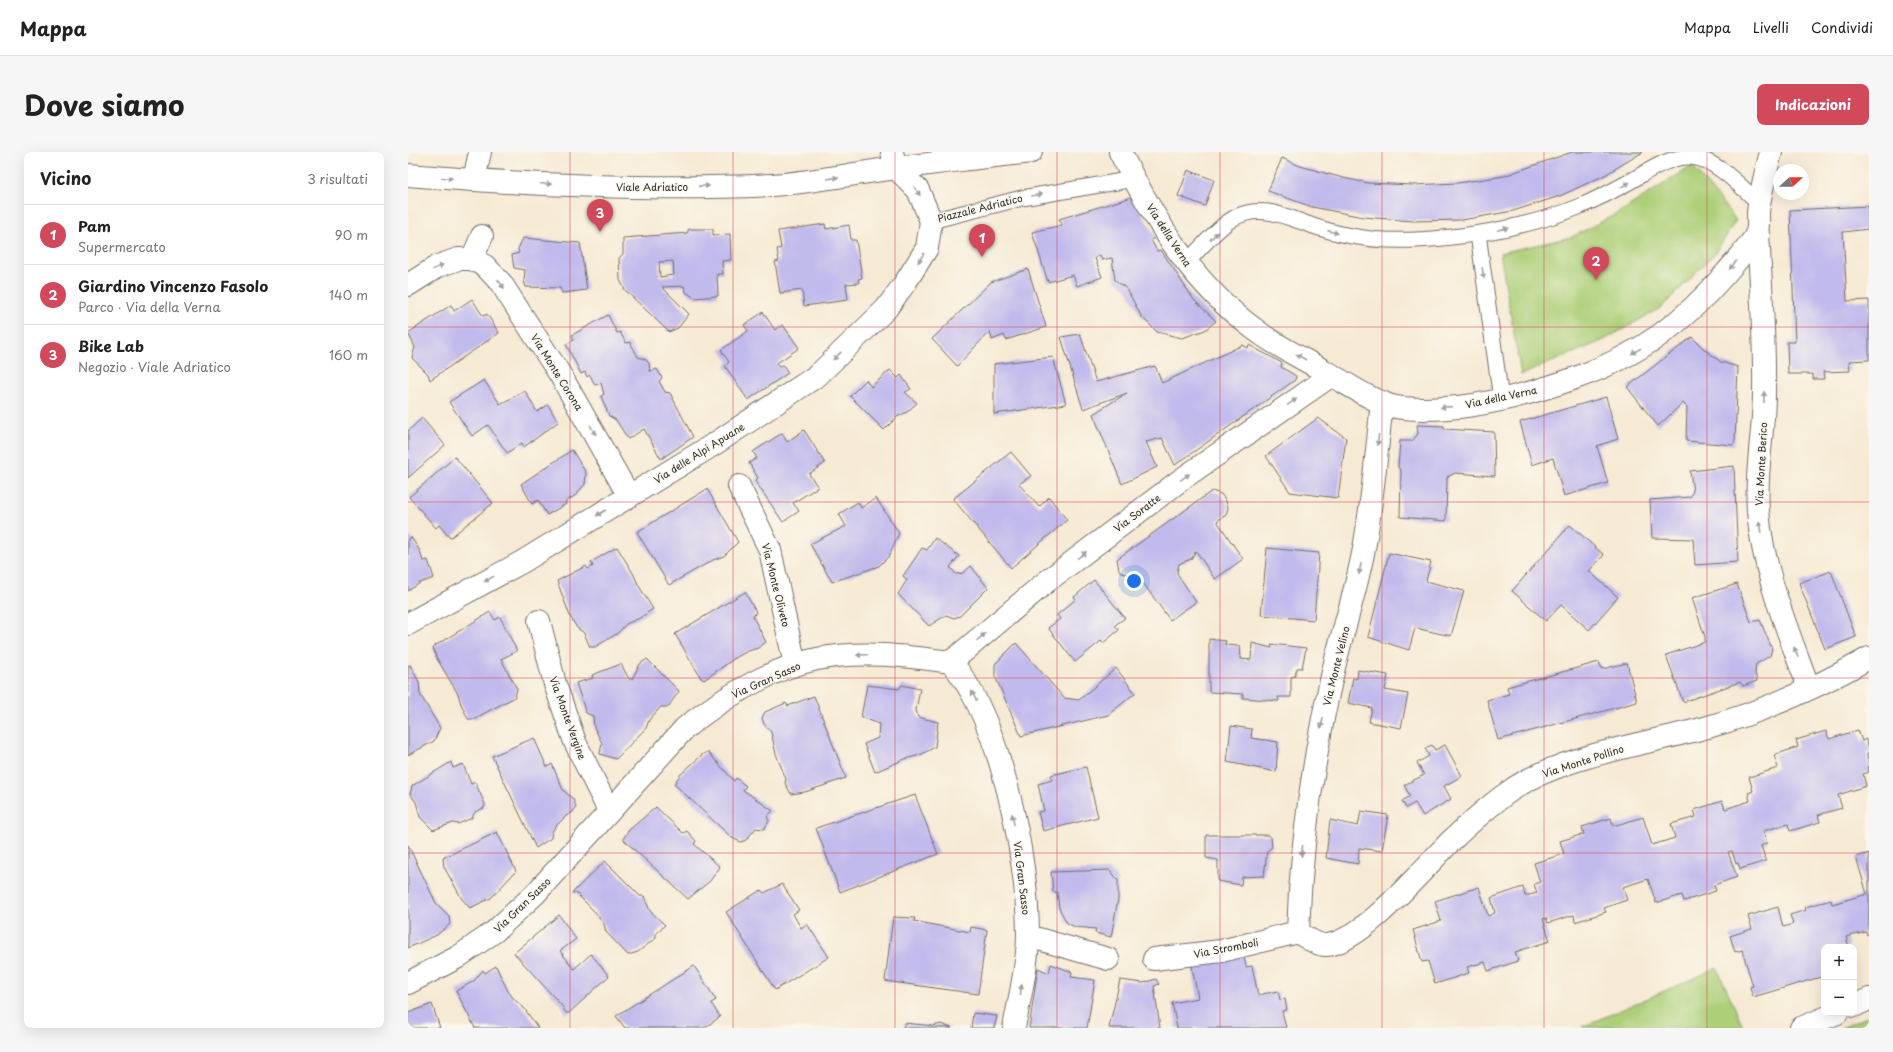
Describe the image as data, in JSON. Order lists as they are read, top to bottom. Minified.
{"streets":{"street":["Viale Adriatico","Piazzale Adriatico","Via della Verna","Via Monte Corona","Via delle Alpi Apuane","Via Monte Berico","Via Soratte","Via Monte Oliveto","Via Monte Velino","Via Gran Sasso","Via Monte Vergine","Via Monte Pollino","Via Stromboli"]},"crossings":[["Viale Adriatico","Piazzale Adriatico"],["Piazzale Adriatico","Via della Verna"],["Piazzale Adriatico","Via delle Alpi Apuane"],["Via della Verna","Via Monte Berico"],["Via della Verna","Via Soratte"],["Via della Verna","Via Monte Velino"],["Via Monte Corona","Via delle Alpi Apuane"],["Via Monte Berico","Via Monte Pollino"],["Via Soratte","Via Gran Sasso"],["Via Monte Oliveto","Via Gran Sasso"],["Via Monte Velino","Via Monte Pollino"],["Via Monte Velino","Via Stromboli"],["Via Gran Sasso","Via Monte Vergine"],["Via Monte Pollino","Via Stromboli"]],"one_way":["Viale Adriatico","Via della Verna","Via Monte Corona","Via delle Alpi Apuane","Via Monte Berico","Via Soratte","Via Monte Velino"],"north":"right","page":{"header":"Mappa","nav":["Mappa","Livelli","Condividi"],"title":"Dove siamo","buttons":"Indicazioni","heading":["Vicino","3 risultati"],"pins":["3","1","2"],"list":[{"mark":"1","name":"Pam","note":"Supermercato","value":"90 m"},{"mark":"2","name":"Giardino Vincenzo Fasolo","note":"Parco · Via della Verna","value":"140 m"},{"mark":"3","name":"Bike Lab","note":"Negozio · Viale Adriatico","value":"160 m"}],"map_buttons":["+","−"]}}
